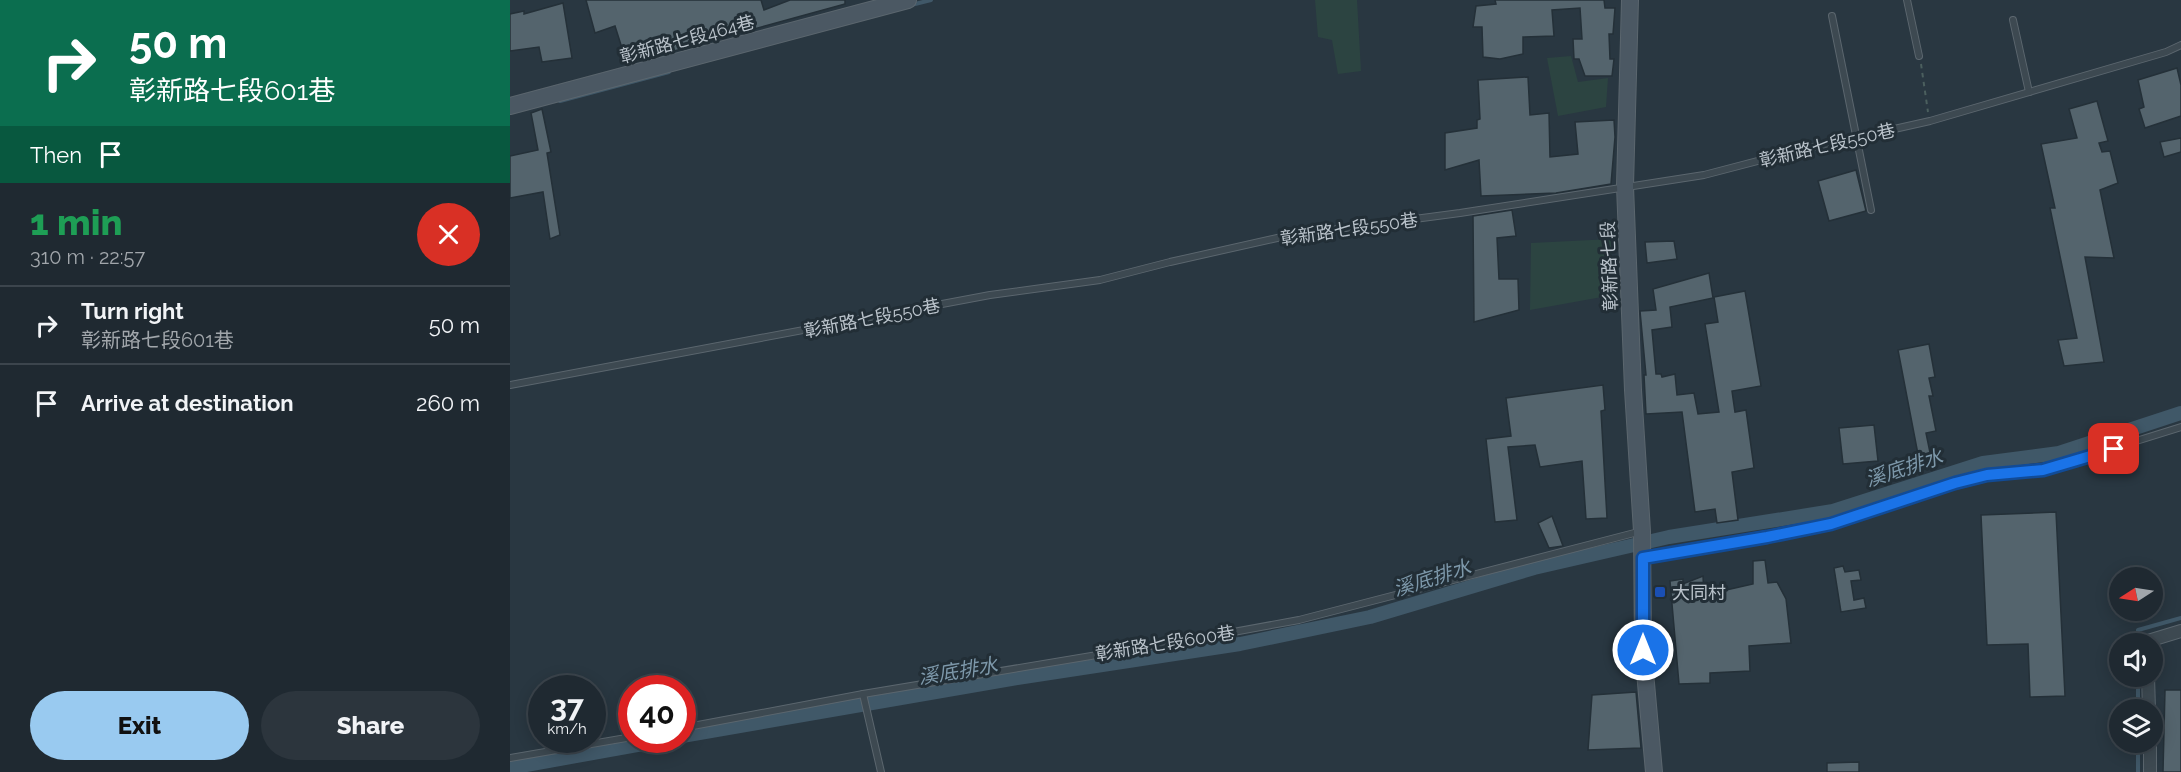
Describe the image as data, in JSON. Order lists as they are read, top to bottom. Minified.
{"streets":{"street":["彰新路七段464巷","彰新路七段"],"lane":["彰新路七段550巷","彰新路七段600巷"]},"crossings":[["彰新路七段550巷","彰新路七段"],["彰新路七段","彰新路七段600巷"]],"water":["溪底排水"],"places":{"transit":["大同村"]},"north":"left","page":{"turn":["50 m","彰新路七段601巷"],"then":"Then","heading":["1 min","310 m · 22:57"],"list":[{"name":"Turn right","note":"彰新路七段601巷","value":"50 m"},{"name":"Arrive at destination","value":"260 m"}],"speed":"37 km/h","limit":"40","buttons":["Exit","Share"]}}
